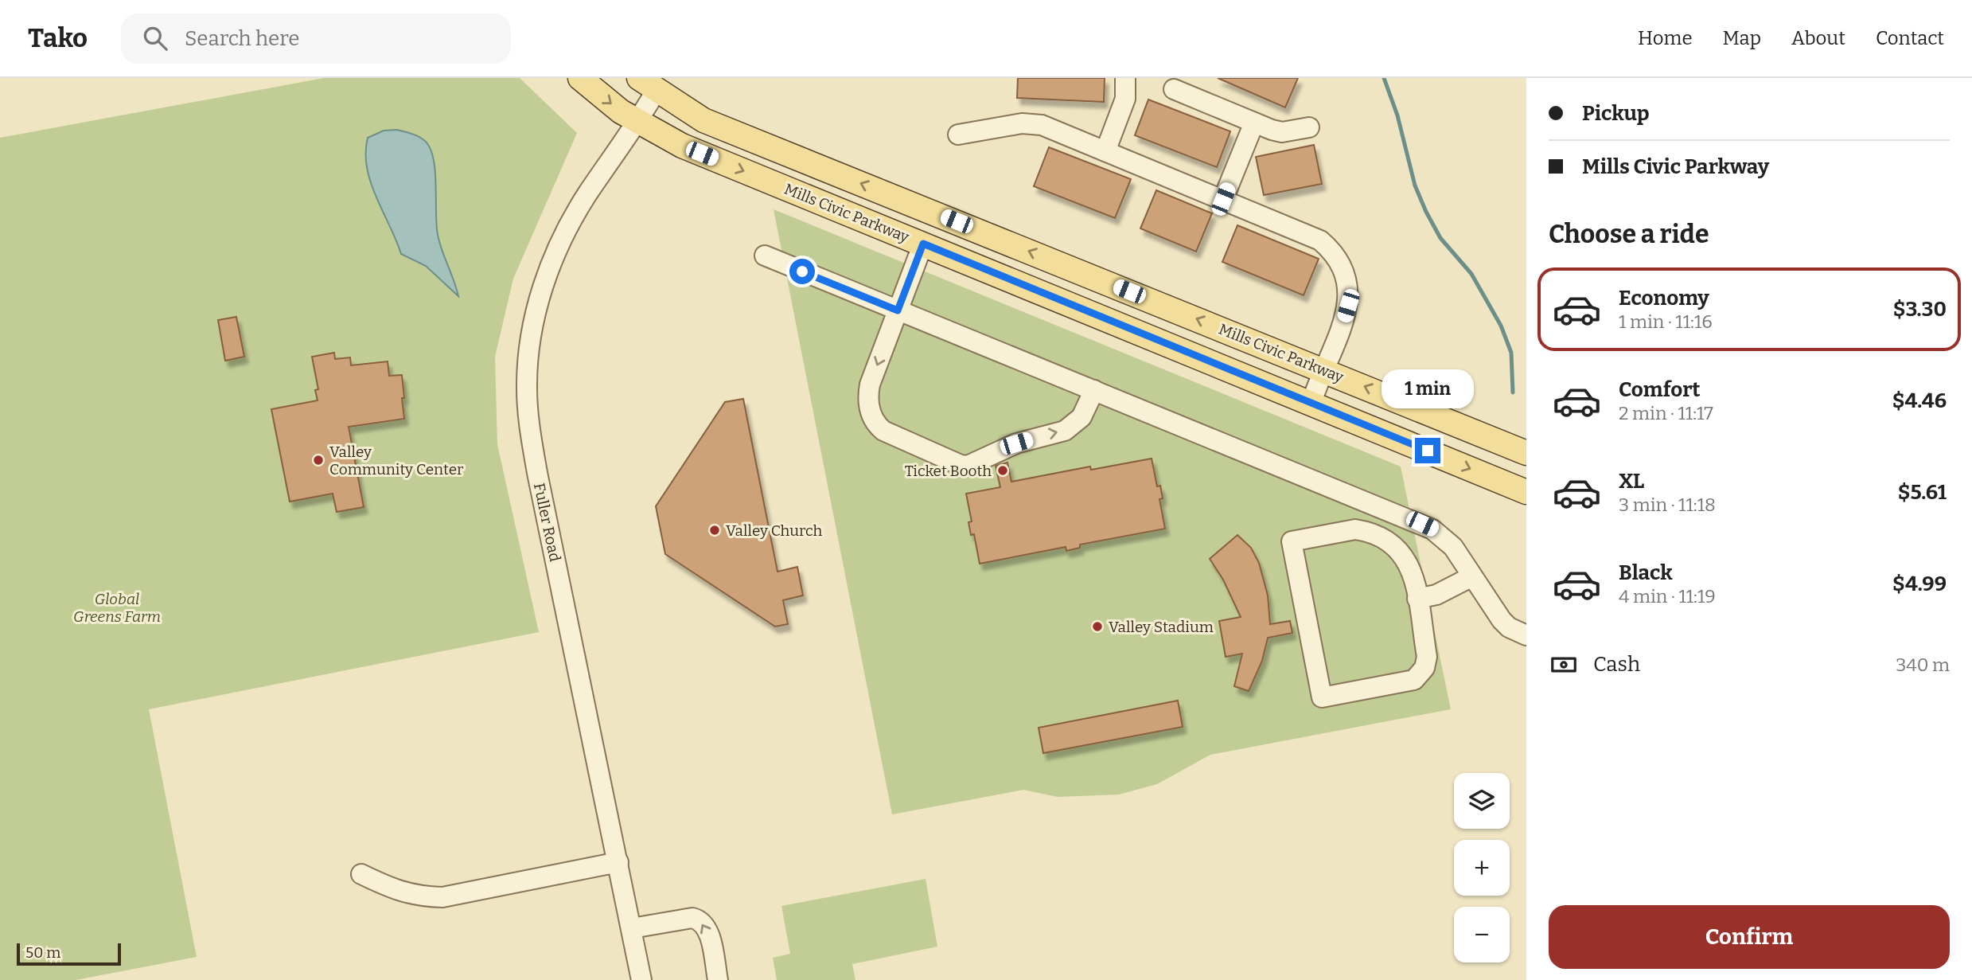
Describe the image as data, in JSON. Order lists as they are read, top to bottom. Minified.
{"streets":{"main road":["Mills Civic Parkway"],"street":["Fuller Road"]},"crossings":[["Mills Civic Parkway","Fuller Road"]],"parks":["Global Greens Farm"],"places":["Valley Community Center","Ticket Booth","Valley Church","Valley Stadium"],"scale_bar":"50 m","page":{"header":"Tako","search":"Search here","nav":["Home","Map","About","Contact"],"banner":["Pickup","Mills Civic Parkway"],"heading":"Choose a ride","list":[{"name":"Economy","note":"1 min · 11:16","value":"$3.30"},{"name":"Comfort","note":"2 min · 11:17","value":"$4.46"},{"name":"XL","note":"3 min · 11:18","value":"$5.61"},{"name":"Black","note":"4 min · 11:19","value":"$4.99"}],"bubble":"1 min","pay":["Cash","340 m"],"map_buttons":["+","−"],"buttons":"Confirm","scale":"50 m"}}
